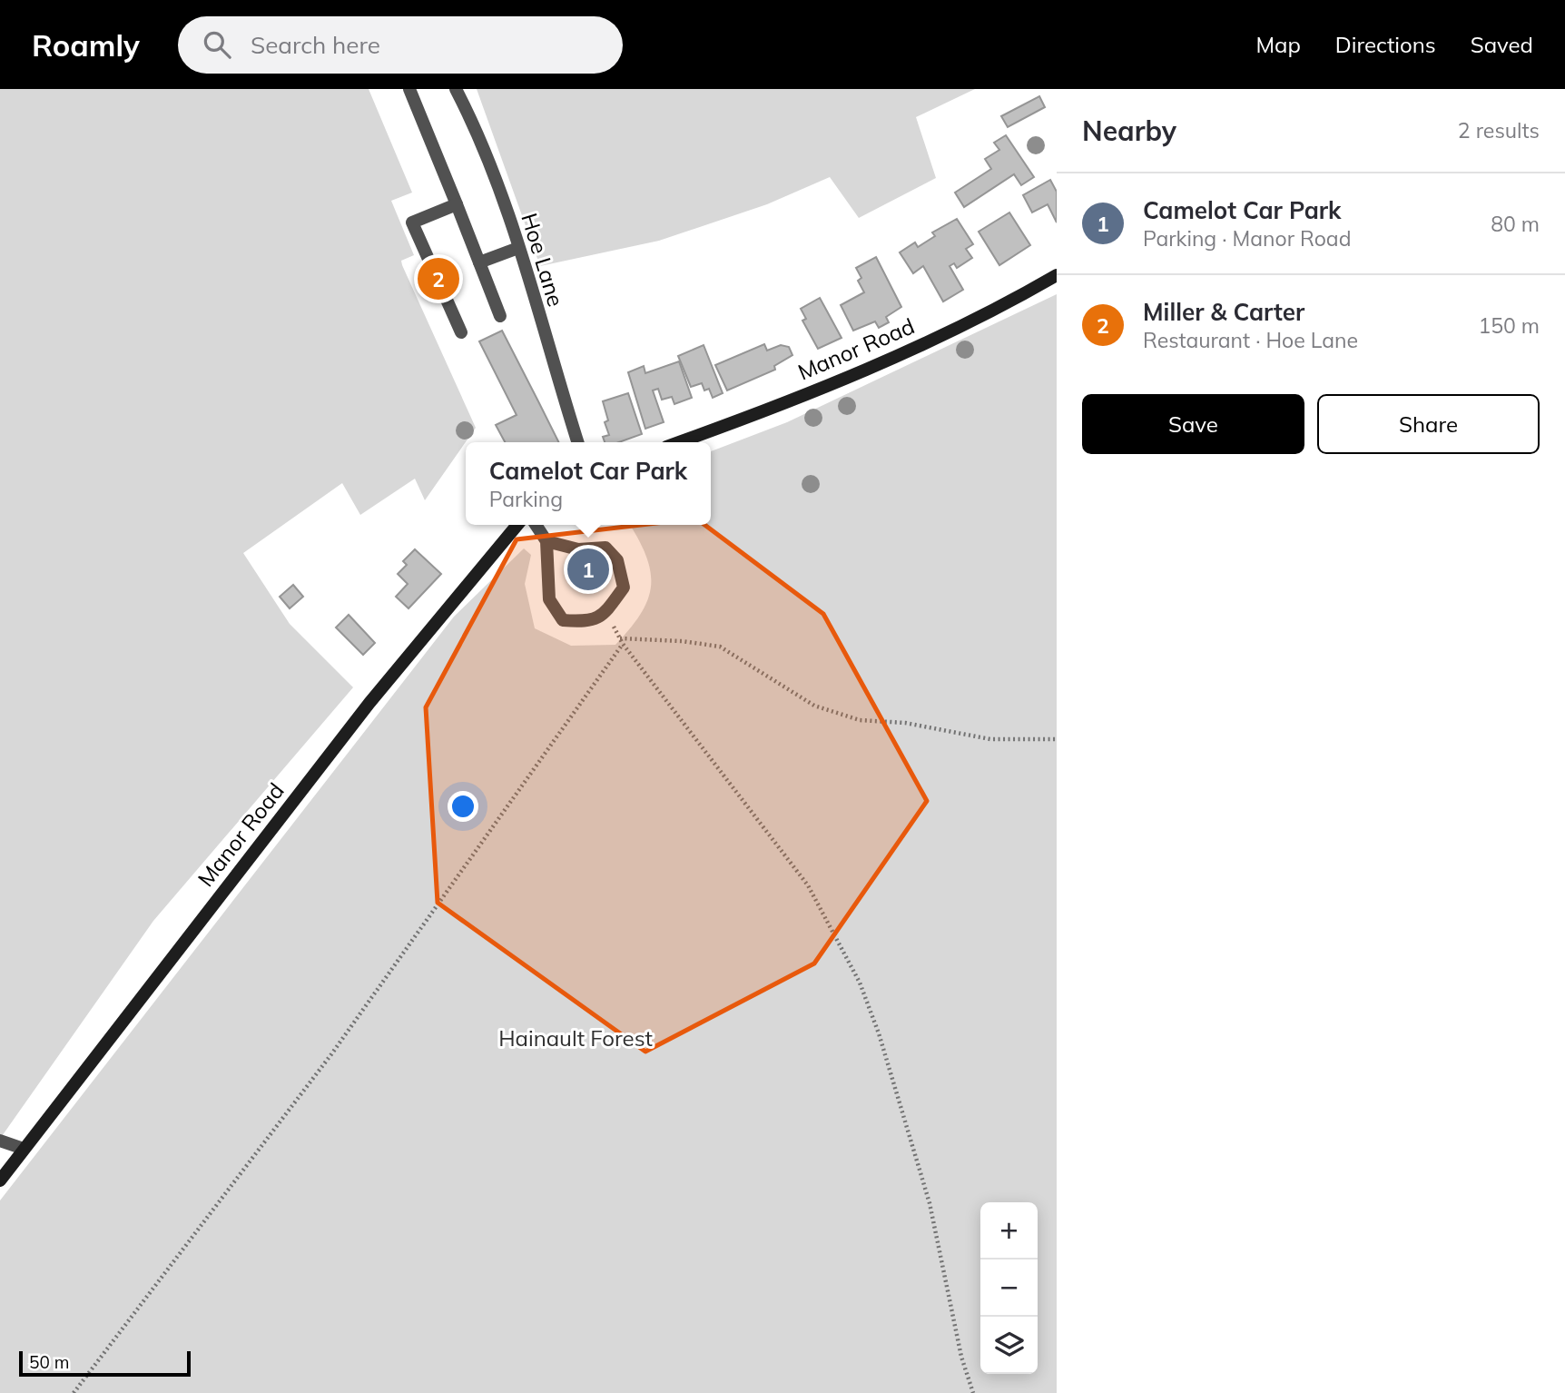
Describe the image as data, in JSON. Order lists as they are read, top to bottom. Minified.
{"streets":{"street":["Hoe Lane","Manor Road"]},"parks":["Hainault Forest"],"scale_bar":"50 m","page":{"header":"Roamly","search":"Search here","nav":["Map","Directions","Saved"],"heading":["Nearby","2 results"],"list":[{"mark":"1","name":"Camelot Car Park","note":"Parking · Manor Road","value":"80 m"},{"mark":"2","name":"Miller & Carter","note":"Restaurant · Hoe Lane","value":"150 m"}],"pins":["2","1"],"buttons":["Save","Share"],"popup":["Camelot Car Park","Parking"],"map_buttons":["+","−"],"scale":"50 m"}}
